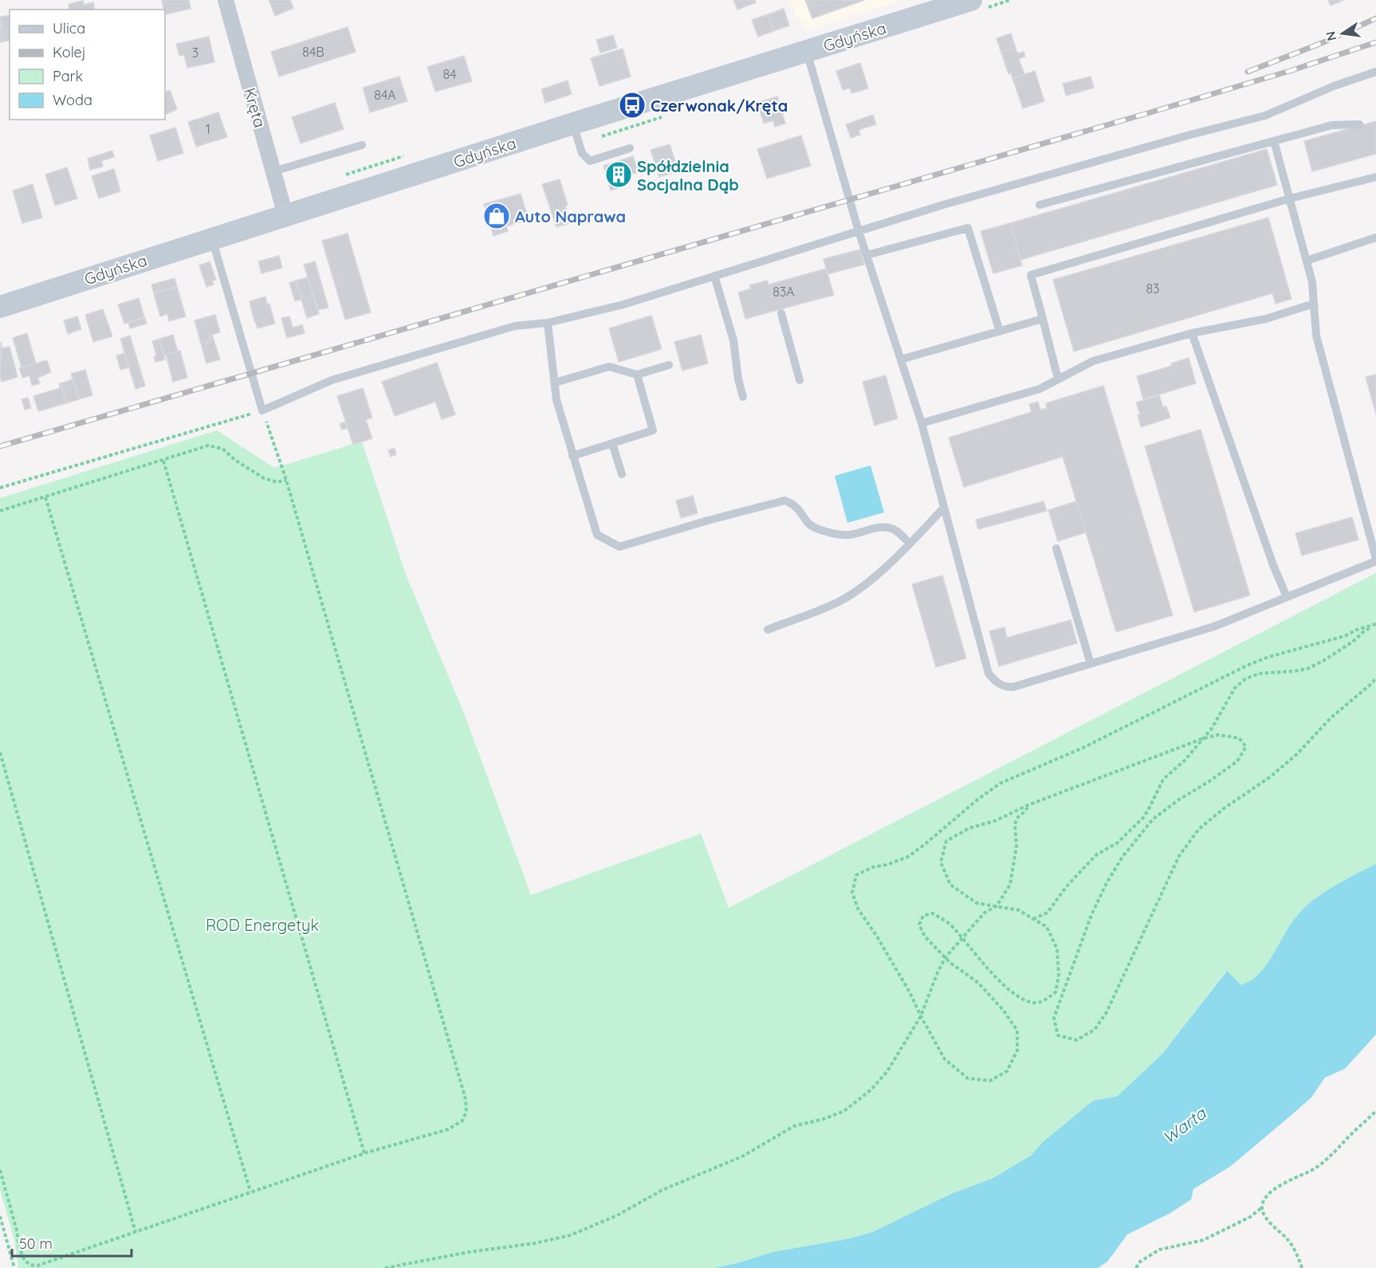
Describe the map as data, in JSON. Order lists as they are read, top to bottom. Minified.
{"streets":{"main road":["Gdyńska"],"street":["Kręta"]},"crossings":[["Gdyńska","Kręta"]],"water":["Warta"],"parks":["ROD Energetyk"],"places":{"bus stop":["Czerwonak/Kręta"],"building":["Spółdzielnia Socjalna Dąb"],"shop":["Auto Naprawa"]},"house_numbers":["84B","3","84","84A","1","83","83A"],"legend":["Ulica","Kolej","Park","Woda"],"scale_bar":"50 m","north":"left"}
